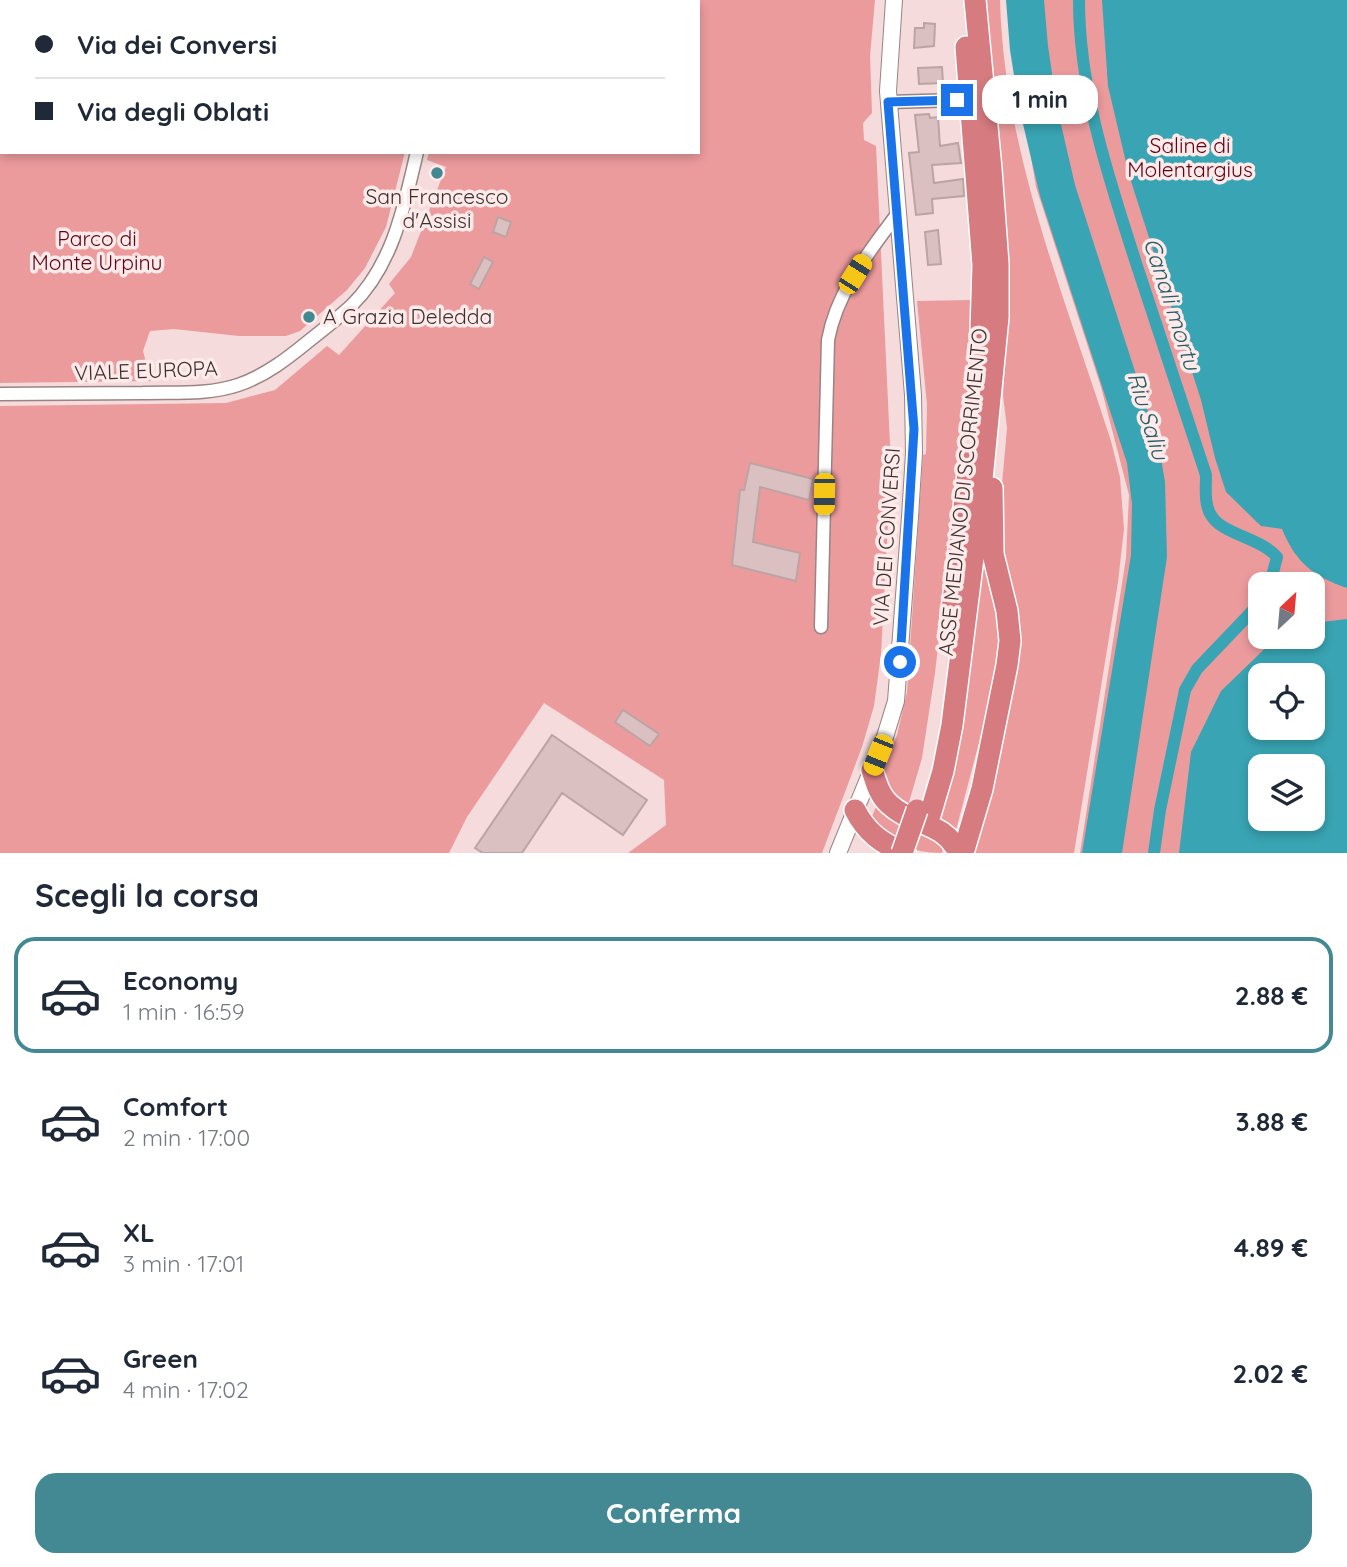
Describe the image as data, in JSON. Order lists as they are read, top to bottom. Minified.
{"streets":{"highway":["ASSE MEDIANO DI SCORRIMENTO"],"street":["VIALE EUROPA","VIA DEI CONVERSI"]},"water":["Canali mortu","Riu Saliu"],"parks":["Saline di Molentargius","Parco di Monte Urpinu"],"places":["San Francesco d'Assisi","A Grazia Deledda"],"north":"top right","page":{"banner":["Via dei Conversi","Via degli Oblati"],"bubble":"1 min","heading":"Scegli la corsa","list":[{"name":"Economy","note":"1 min · 16:59","value":"2.88 €"},{"name":"Comfort","note":"2 min · 17:00","value":"3.88 €"},{"name":"XL","note":"3 min · 17:01","value":"4.89 €"},{"name":"Green","note":"4 min · 17:02","value":"2.02 €"}],"buttons":"Conferma"}}
